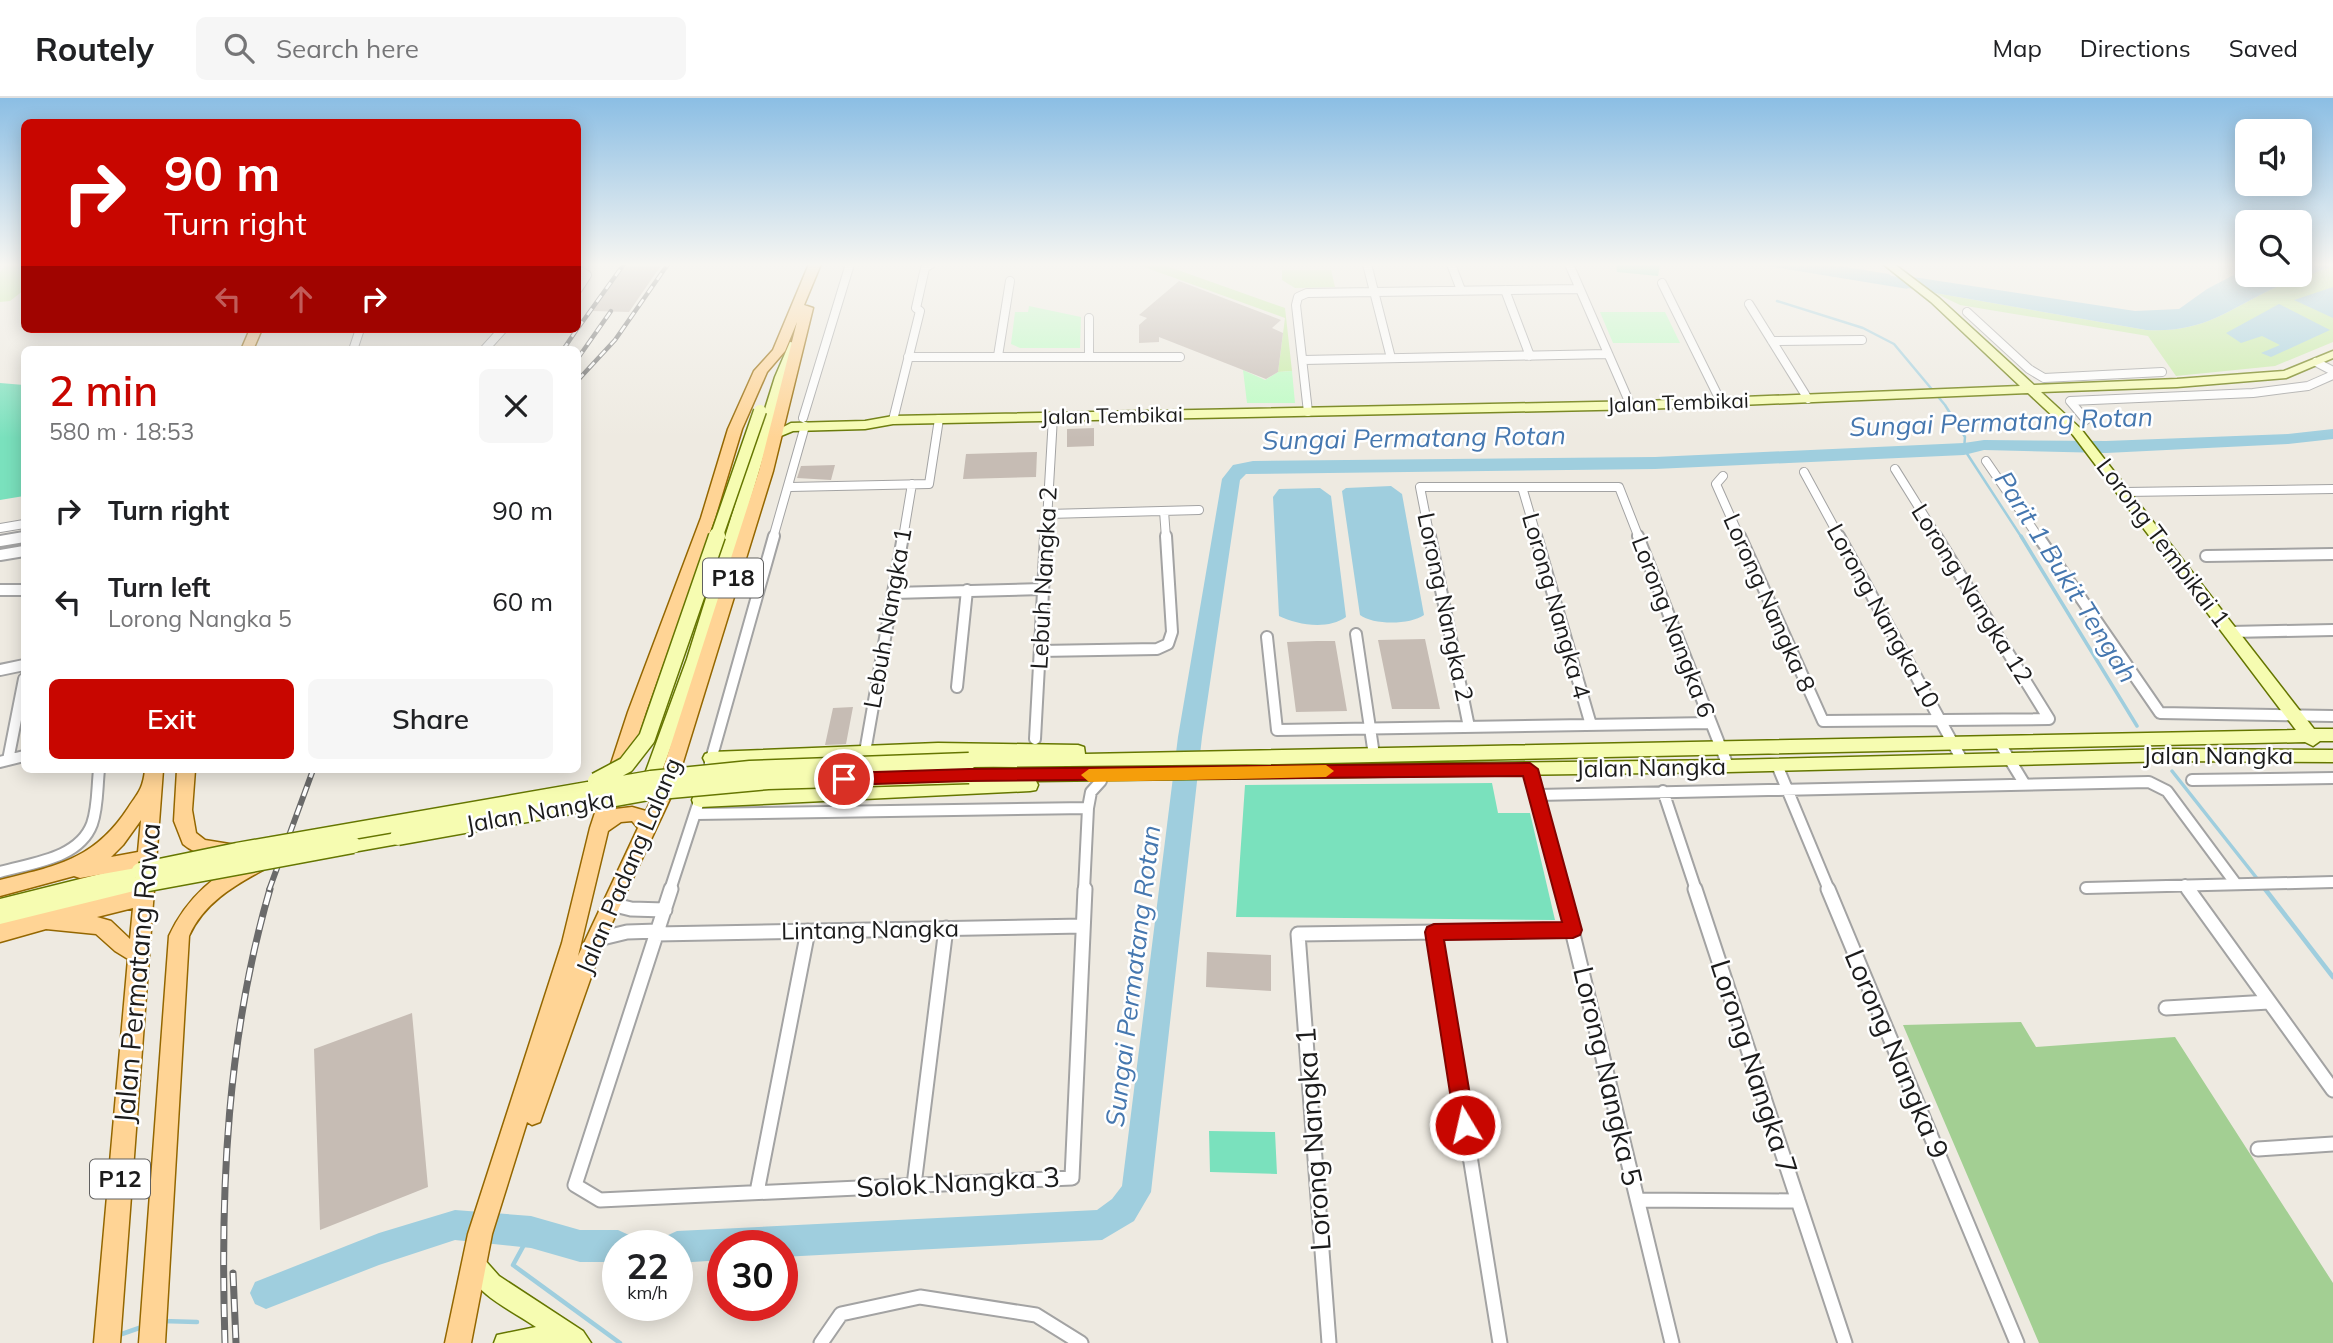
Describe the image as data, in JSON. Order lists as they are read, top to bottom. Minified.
{"streets":{"main road":["P18","Jalan Padang Lalang","Jalan Permatang Rawa","P12"],"street":["Jalan Tembikai","Lorong Tembikai 1","Lebuh Nangka 2","Lorong Nangka 12","Lorong Nangka 8","Lorong Nangka 4","Lorong Nangka 2","Lorong Nangka 10","Lebuh Nangka 1","Lorong Nangka 6","Jalan Nangka","Lintang Nangka","Lorong Nangka 9","Lorong Nangka 7","Lorong Nangka 5","Lorong Nangka 1","Solok Nangka 3"]},"crossings":[["Jalan Tembikai","Lorong Tembikai 1"],["Jalan Tembikai","Lebuh Nangka 2"],["Jalan Tembikai","Jalan Padang Lalang"],["Lorong Tembikai 1","Jalan Nangka"],["Lorong Nangka 12","Lorong Nangka 8"],["Lorong Nangka 12","Lorong Nangka 10"],["Lorong Nangka 8","Lorong Nangka 10"],["Lorong Nangka 4","Lorong Nangka 2"],["Lorong Nangka 4","Lorong Nangka 6"],["Lorong Nangka 2","Lorong Nangka 6"],["Lorong Nangka 10","Jalan Nangka"],["Lorong Nangka 6","Jalan Nangka"],["Jalan Nangka","Jalan Padang Lalang"],["Jalan Nangka","Jalan Permatang Rawa"],["Jalan Nangka","Lorong Nangka 9"],["Jalan Nangka","Lorong Nangka 5"],["Jalan Nangka","Solok Nangka 3"],["Jalan Padang Lalang","Lintang Nangka"],["Jalan Padang Lalang","Solok Nangka 3"],["Lintang Nangka","Solok Nangka 3"]],"water":["Sungai Permatang Rotan","Parit 1 Bukit Tengah"],"page":{"header":"Routely","search":"Search here","nav":["Map","Directions","Saved"],"turn":["90 m","Turn right"],"heading":["2 min","580 m · 18:53"],"list":[{"name":"Turn right","value":"90 m"},{"name":"Turn left","note":"Lorong Nangka 5","value":"60 m"}],"buttons":["Exit","Share"],"speed":"22 km/h","limit":"30"}}
